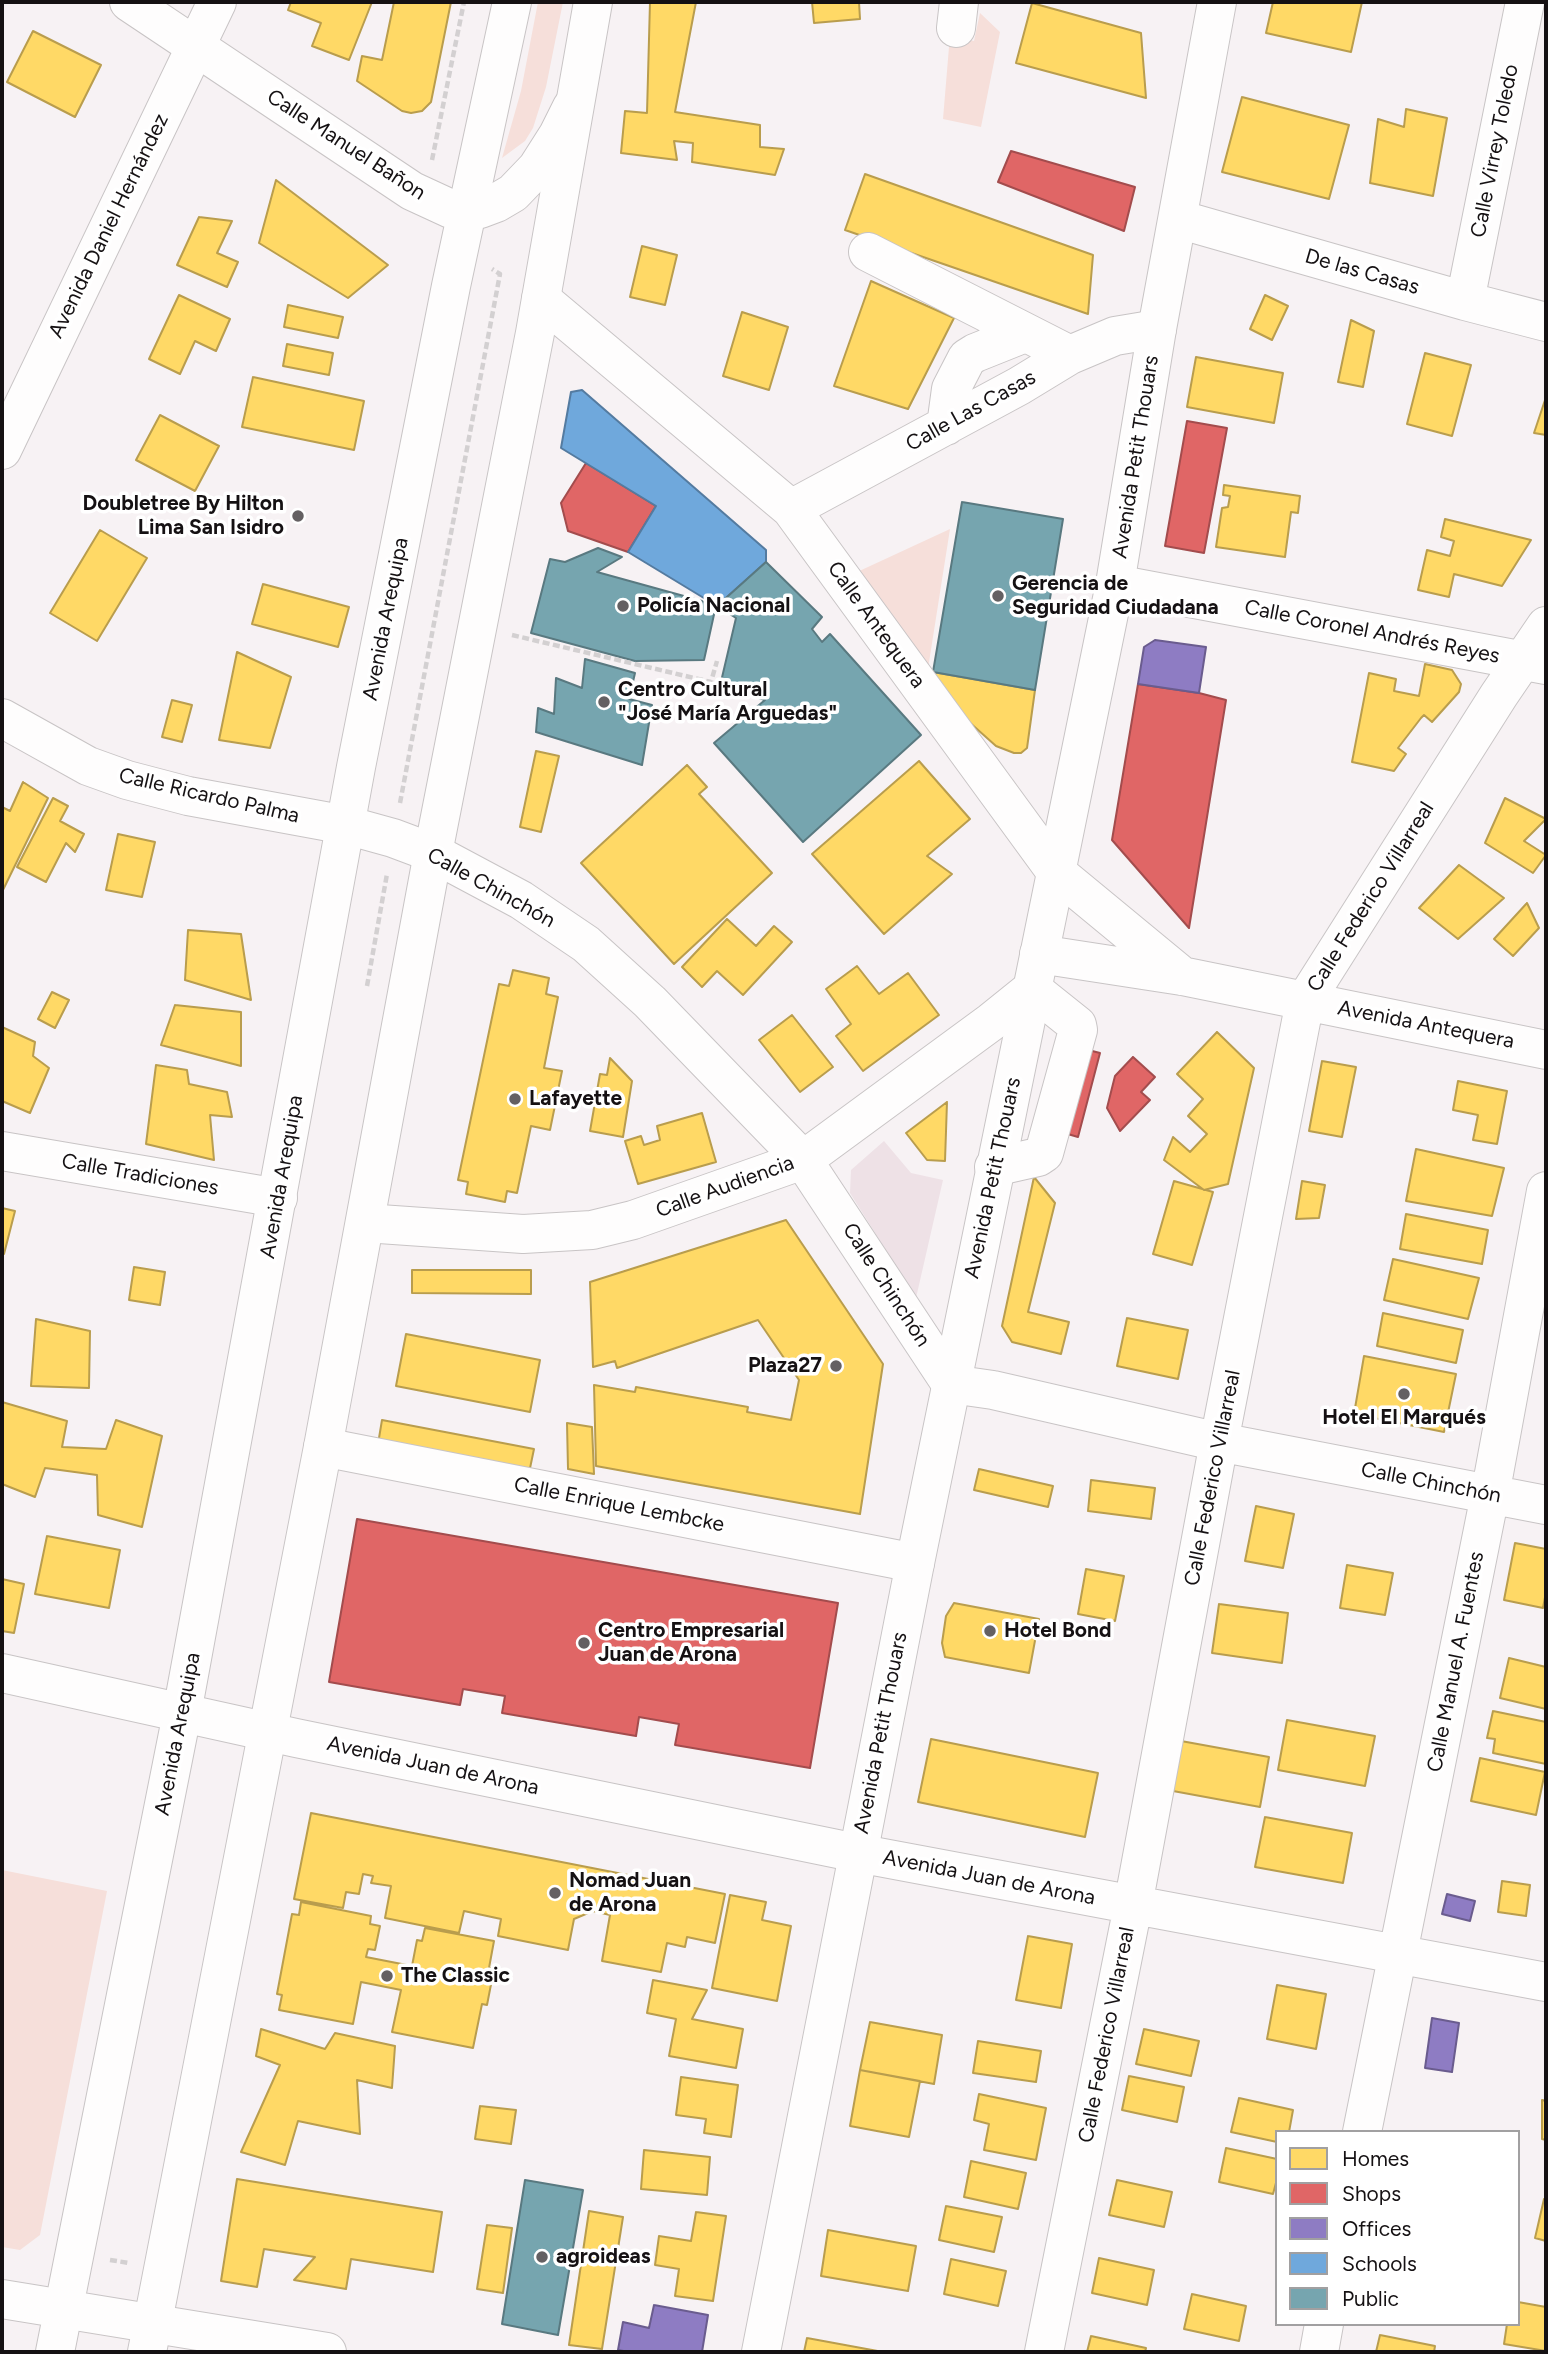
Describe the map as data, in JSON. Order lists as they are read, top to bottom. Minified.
{"streets":{"street":["Calle Manuel Bañon","Calle Virrey Toledo","Avenida Daniel Hernández","De las Casas","Calle Las Casas","Avenida Petit Thouars","Avenida Arequipa","Calle Antequera","Calle Coronel Andrés Reyes","Calle Ricardo Palma","Calle Chinchón","Calle Federico Villarreal","Avenida Antequera","Calle Tradiciones","Calle Audiencia","Calle Enrique Lembcke","Calle Manuel A. Fuentes","Avenida Juan de Arona"]},"crossings":[["Calle Manuel Bañon","Avenida Daniel Hernández"],["Calle Manuel Bañon","Avenida Arequipa"],["Calle Virrey Toledo","De las Casas"],["De las Casas","Avenida Petit Thouars"],["Calle Las Casas","Avenida Petit Thouars"],["Calle Las Casas","Calle Antequera"],["Avenida Petit Thouars","Calle Antequera"],["Avenida Petit Thouars","Calle Coronel Andrés Reyes"],["Avenida Petit Thouars","Calle Chinchón"],["Avenida Petit Thouars","Calle Audiencia"],["Avenida Petit Thouars","Calle Enrique Lembcke"],["Avenida Petit Thouars","Avenida Juan de Arona"],["Avenida Arequipa","Calle Ricardo Palma"],["Avenida Arequipa","Calle Chinchón"],["Avenida Arequipa","Calle Tradiciones"],["Avenida Arequipa","Avenida Juan de Arona"],["Calle Antequera","Avenida Antequera"],["Calle Coronel Andrés Reyes","Calle Federico Villarreal"],["Calle Ricardo Palma","Calle Chinchón"],["Calle Chinchón","Calle Federico Villarreal"],["Calle Chinchón","Calle Audiencia"],["Calle Chinchón","Calle Manuel A. Fuentes"],["Calle Federico Villarreal","Avenida Antequera"],["Calle Federico Villarreal","Avenida Juan de Arona"],["Calle Manuel A. Fuentes","Avenida Juan de Arona"]],"places":["Doubletree By Hilton Lima San Isidro","Gerencia de Seguridad Ciudadana","Policía Nacional","Centro Cultural \"José María Arguedas\"","Lafayette","Plaza27","Hotel El Marqués","Hotel Bond","Centro Empresarial Juan de Arona","Nomad Juan de Arona","The Classic","agroideas"],"legend":["Homes","Shops","Offices","Schools","Public"]}
